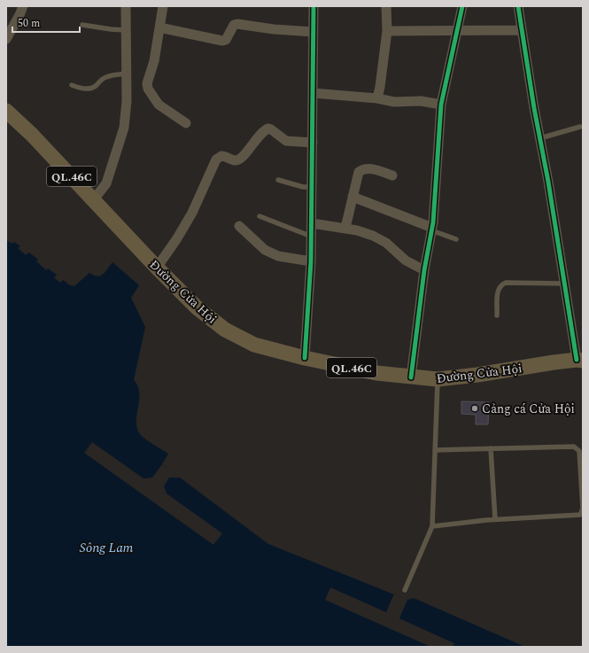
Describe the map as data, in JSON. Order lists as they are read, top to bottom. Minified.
{"streets":{"main road":["QL.46C","Đường Cửa Hội"]},"water":["Sông Lam"],"places":["Cảng cá Cửa Hội"],"scale_bar":"50 m"}
